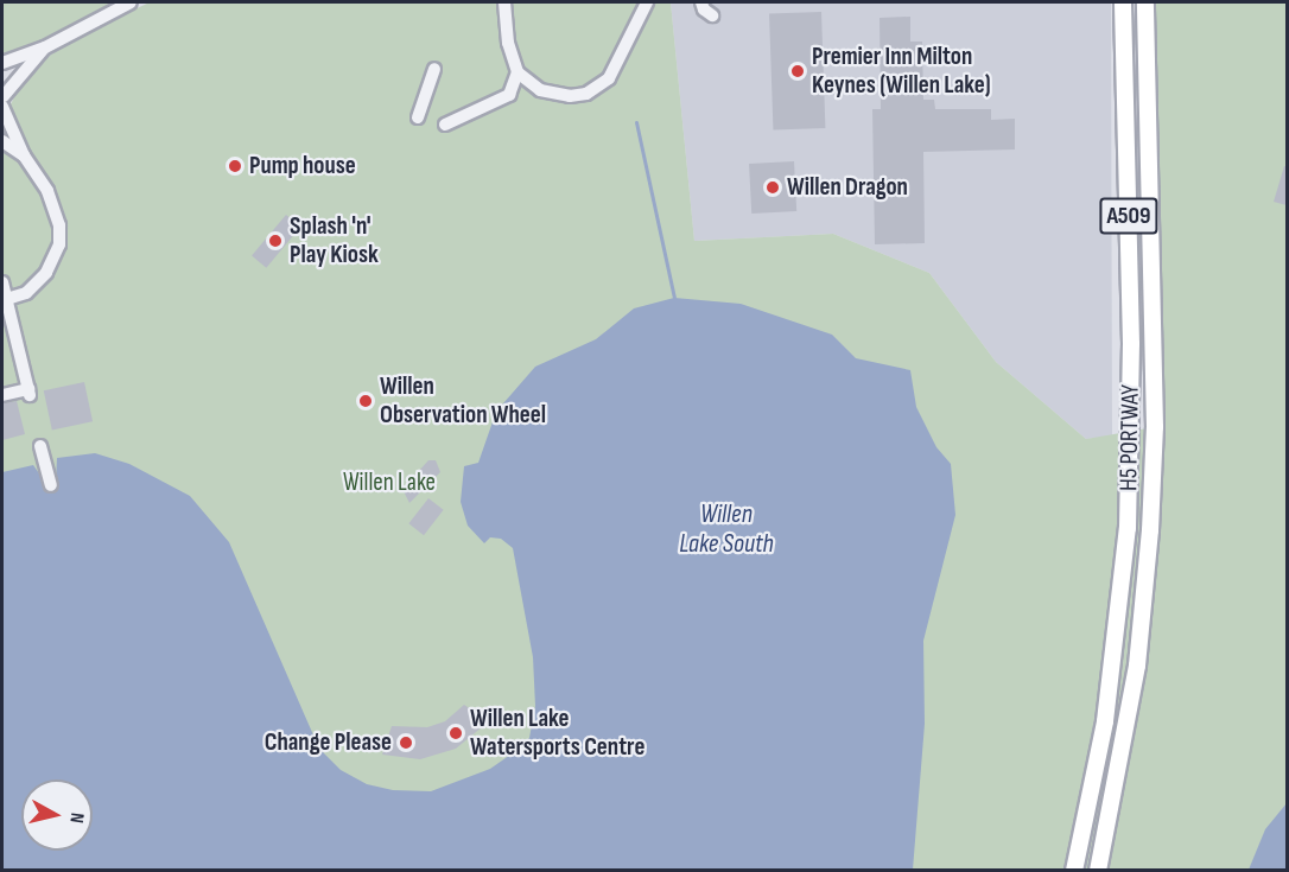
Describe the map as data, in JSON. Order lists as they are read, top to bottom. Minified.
{"streets":{"main road":["A509","H5 PORTWAY"]},"water":["Willen Lake South"],"parks":["Willen Lake"],"places":["Premier Inn Milton Keynes (Willen Lake)","Pump house","Willen Dragon","Splash 'n' Play Kiosk","Willen Observation Wheel","Willen Lake Watersports Centre","Change Please"],"north":"right"}
